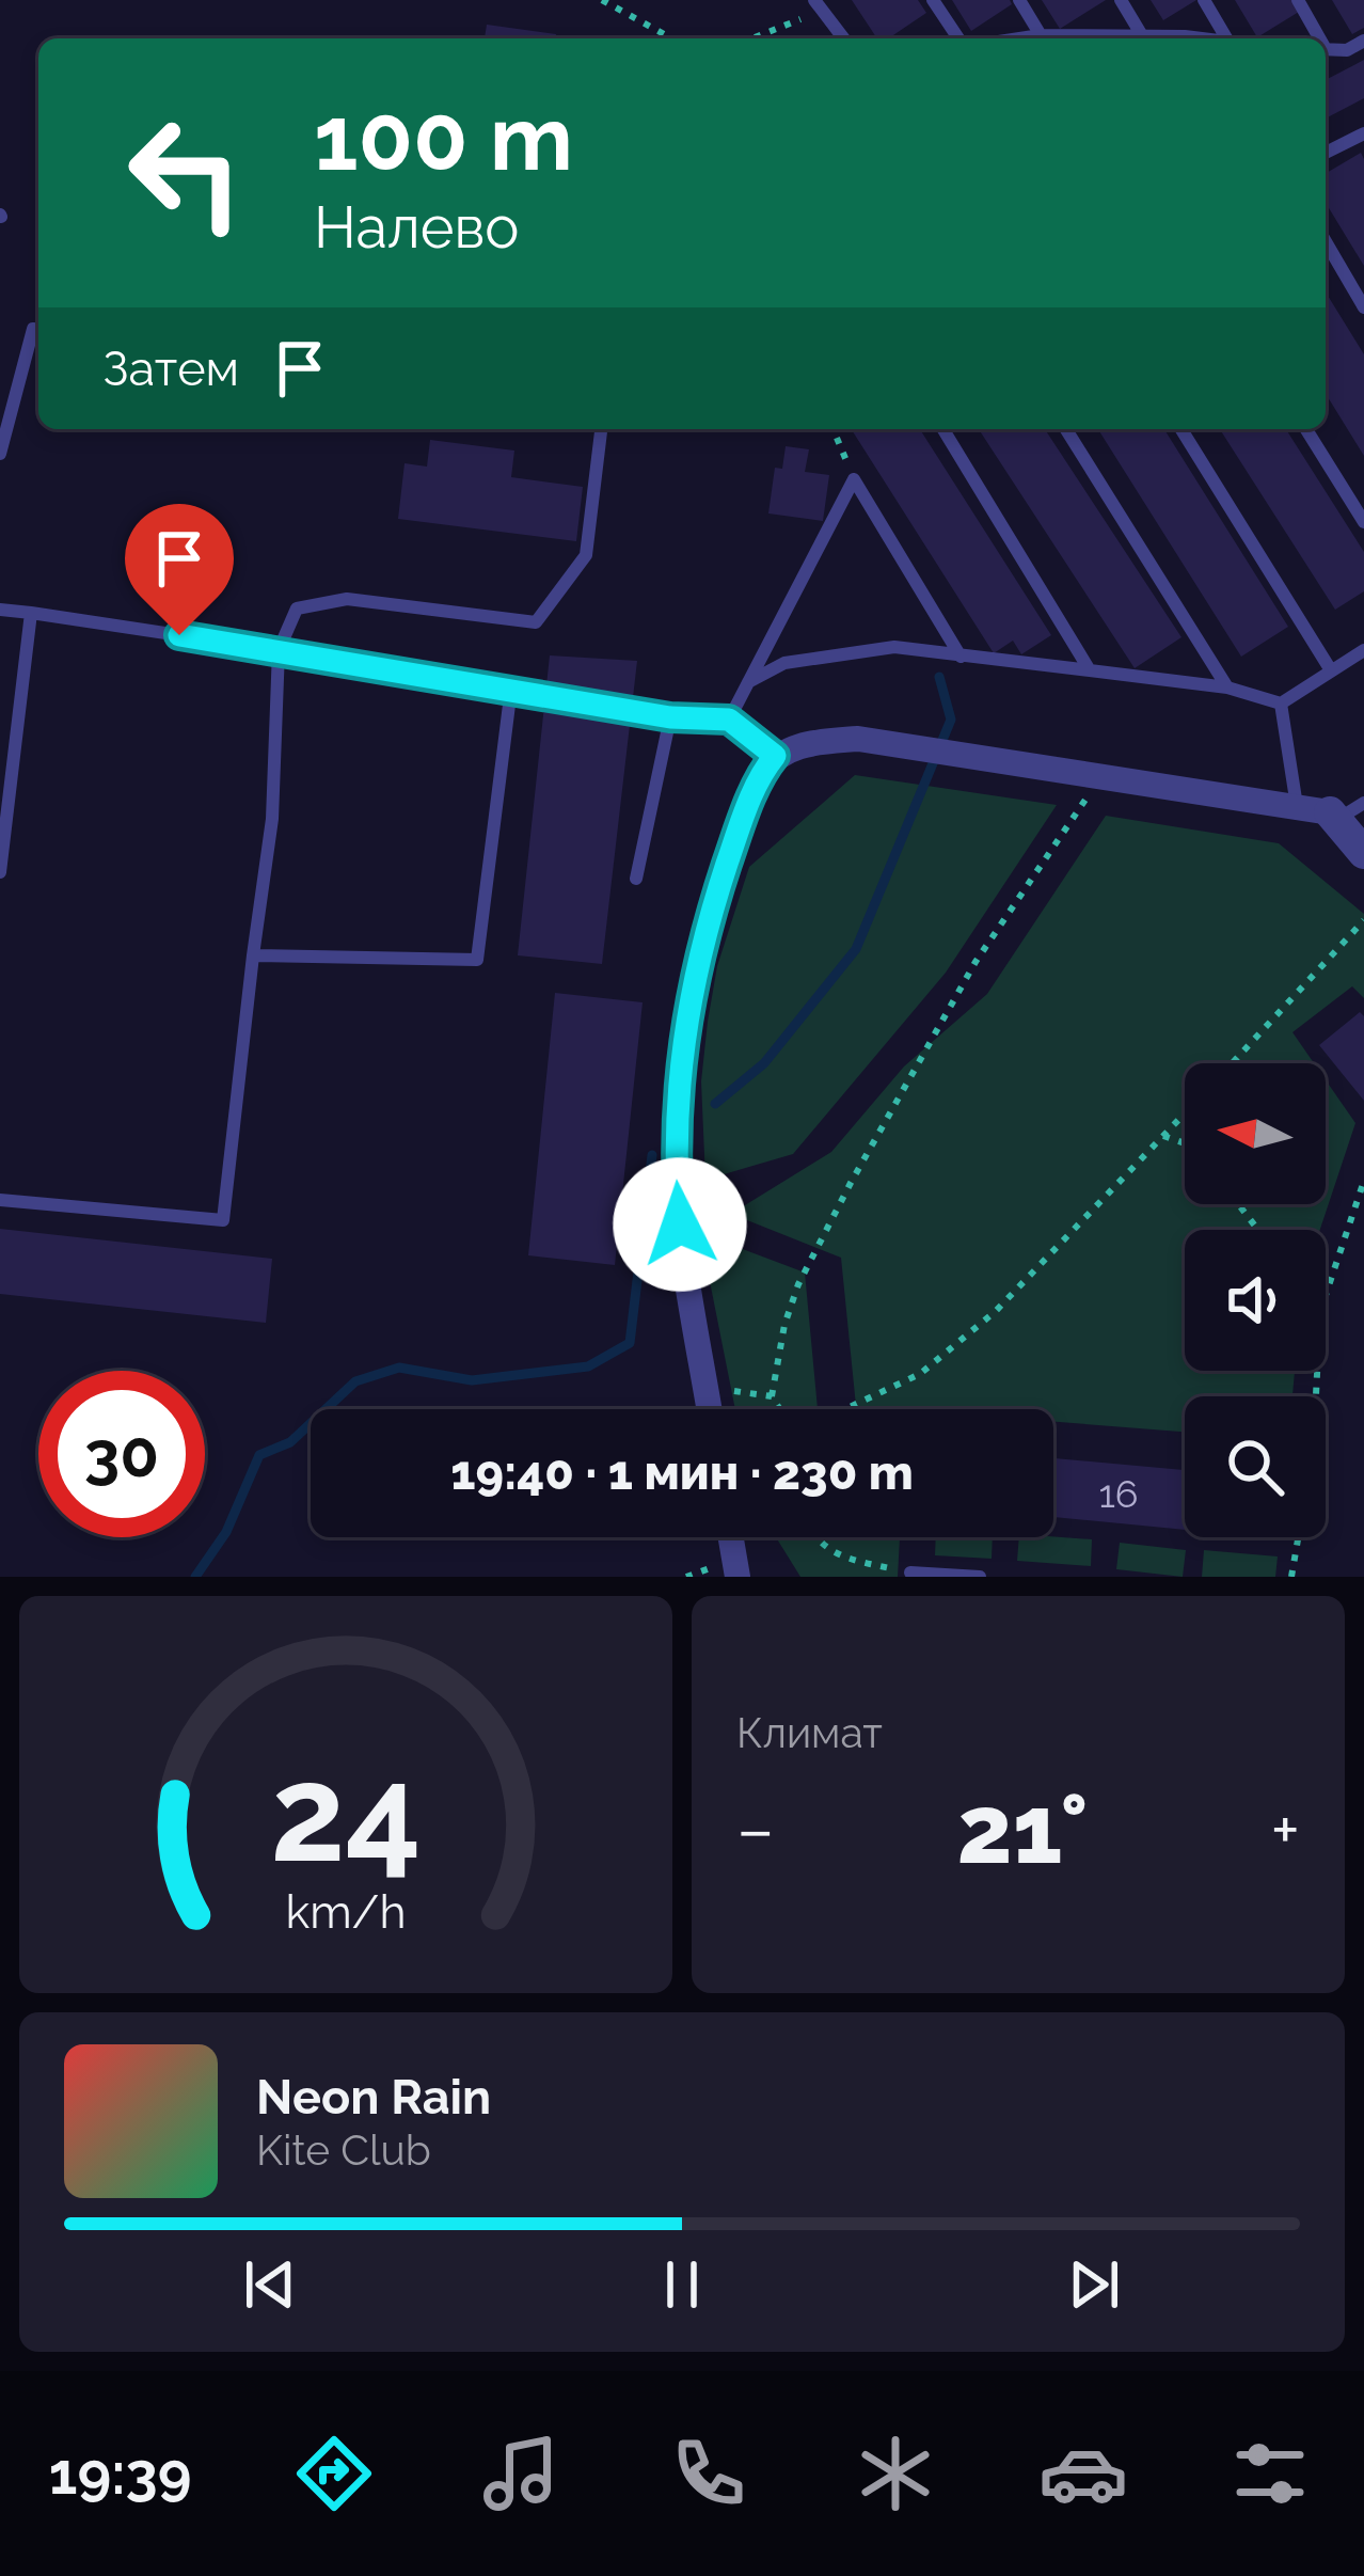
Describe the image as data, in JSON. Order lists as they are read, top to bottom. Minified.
{"house_numbers":["16"],"north":"left","page":{"turn":["100 m","Налево"],"then":"Затем","limit":"30","trip":"19:40 · 1 мин · 230 m","tile":"Климат","heat":["−","21°","+"],"song":["Neon Rain","Kite Club"],"tabs":"19:39","gauge":["24","km/h"]}}
